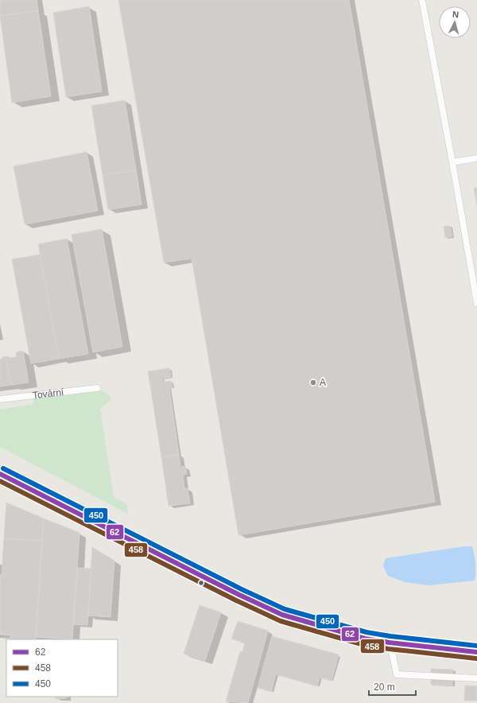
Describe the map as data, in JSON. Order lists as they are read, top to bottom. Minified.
{"streets":{"lane":["Tovární"]},"places":["A"],"lines":["transit line 450","transit line 62","transit line 458"],"legend":["62","458","450"],"scale_bar":"20 m","north":"top"}
